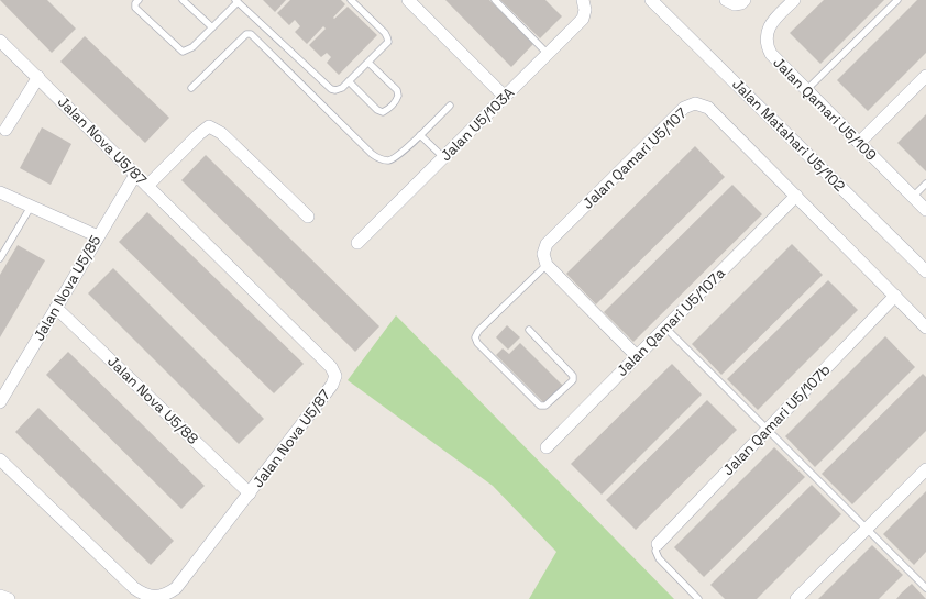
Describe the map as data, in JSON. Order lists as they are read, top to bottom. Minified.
{"streets":{"street":["Jalan Qamari U5/109","Jalan U5/103A","Jalan Matahari U5/102","Jalan Nova U5/87","Jalan Qamari U5/107","Jalan Nova U5/85","Jalan Qamari U5/107a","Jalan Nova U5/88","Jalan Qamari U5/107b"]},"crossings":[["Jalan Nova U5/87","Jalan Nova U5/85"],["Jalan Nova U5/87","Jalan Nova U5/88"],["Jalan Qamari U5/107","Jalan Qamari U5/107a"],["Jalan Qamari U5/107","Jalan Qamari U5/107b"],["Jalan Nova U5/85","Jalan Nova U5/88"]]}
